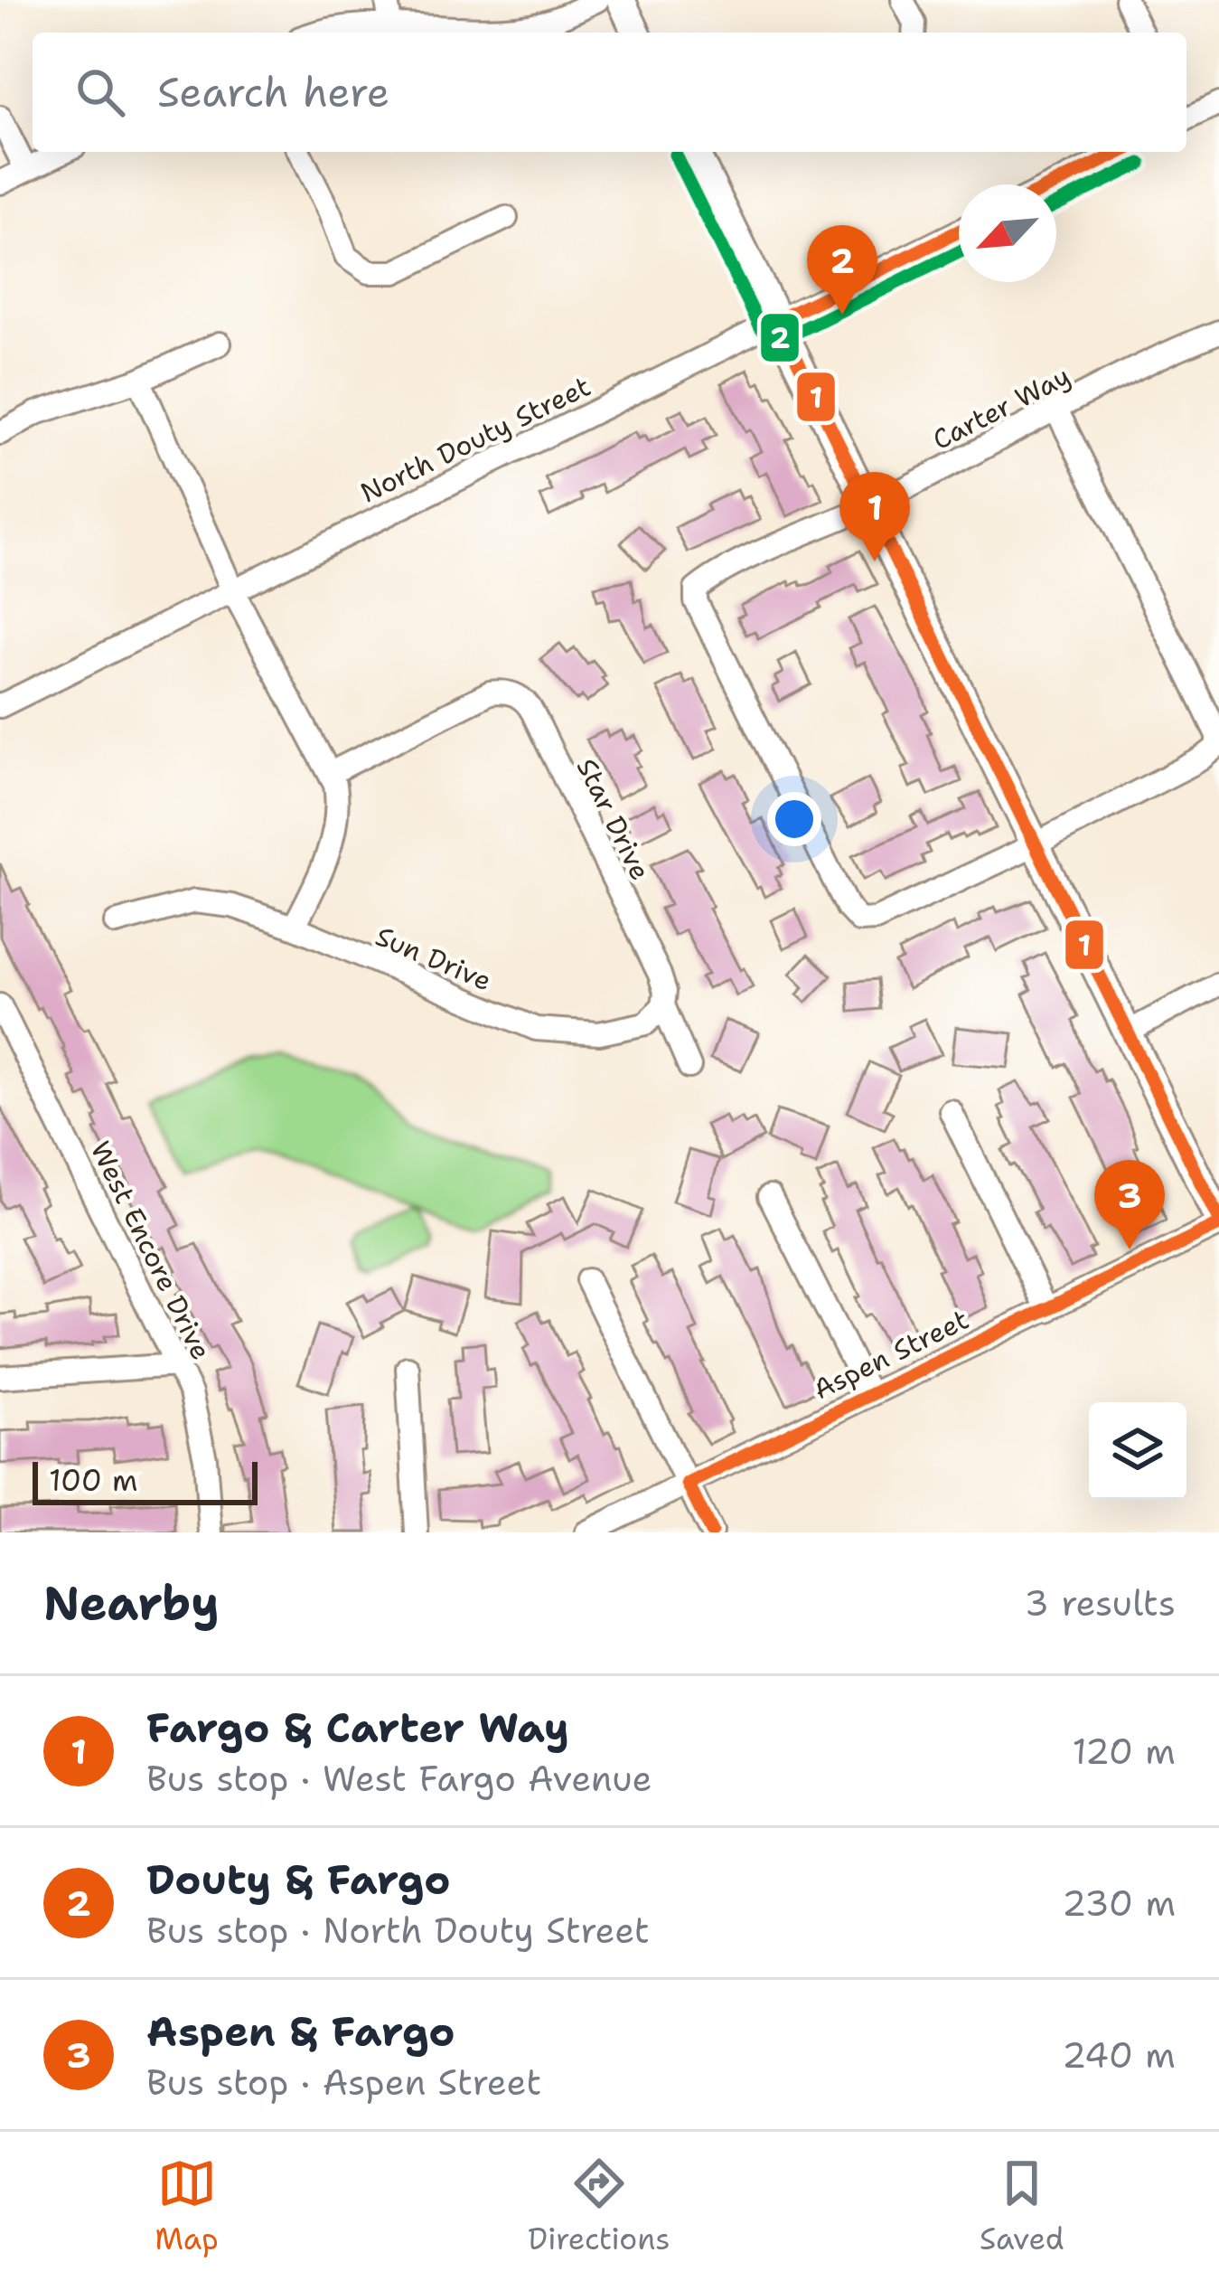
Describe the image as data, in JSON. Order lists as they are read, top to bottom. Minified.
{"streets":{"street":["Carter Way","North Douty Street","Star Drive","Sun Drive","West Encore Drive","Aspen Street"]},"crossings":[["Star Drive","Sun Drive"]],"lines":["transit line 1","transit line 2"],"scale_bar":"100 m","north":"bottom left","page":{"search":"Search here","pins":["2","1","3"],"scale":"100 m","heading":["Nearby","3 results"],"list":[{"mark":"1","name":"Fargo & Carter Way","note":"Bus stop · West Fargo Avenue","value":"120 m"},{"mark":"2","name":"Douty & Fargo","note":"Bus stop · North Douty Street","value":"230 m"},{"mark":"3","name":"Aspen & Fargo","note":"Bus stop · Aspen Street","value":"240 m"}],"nav":["Map","Directions","Saved"]}}
